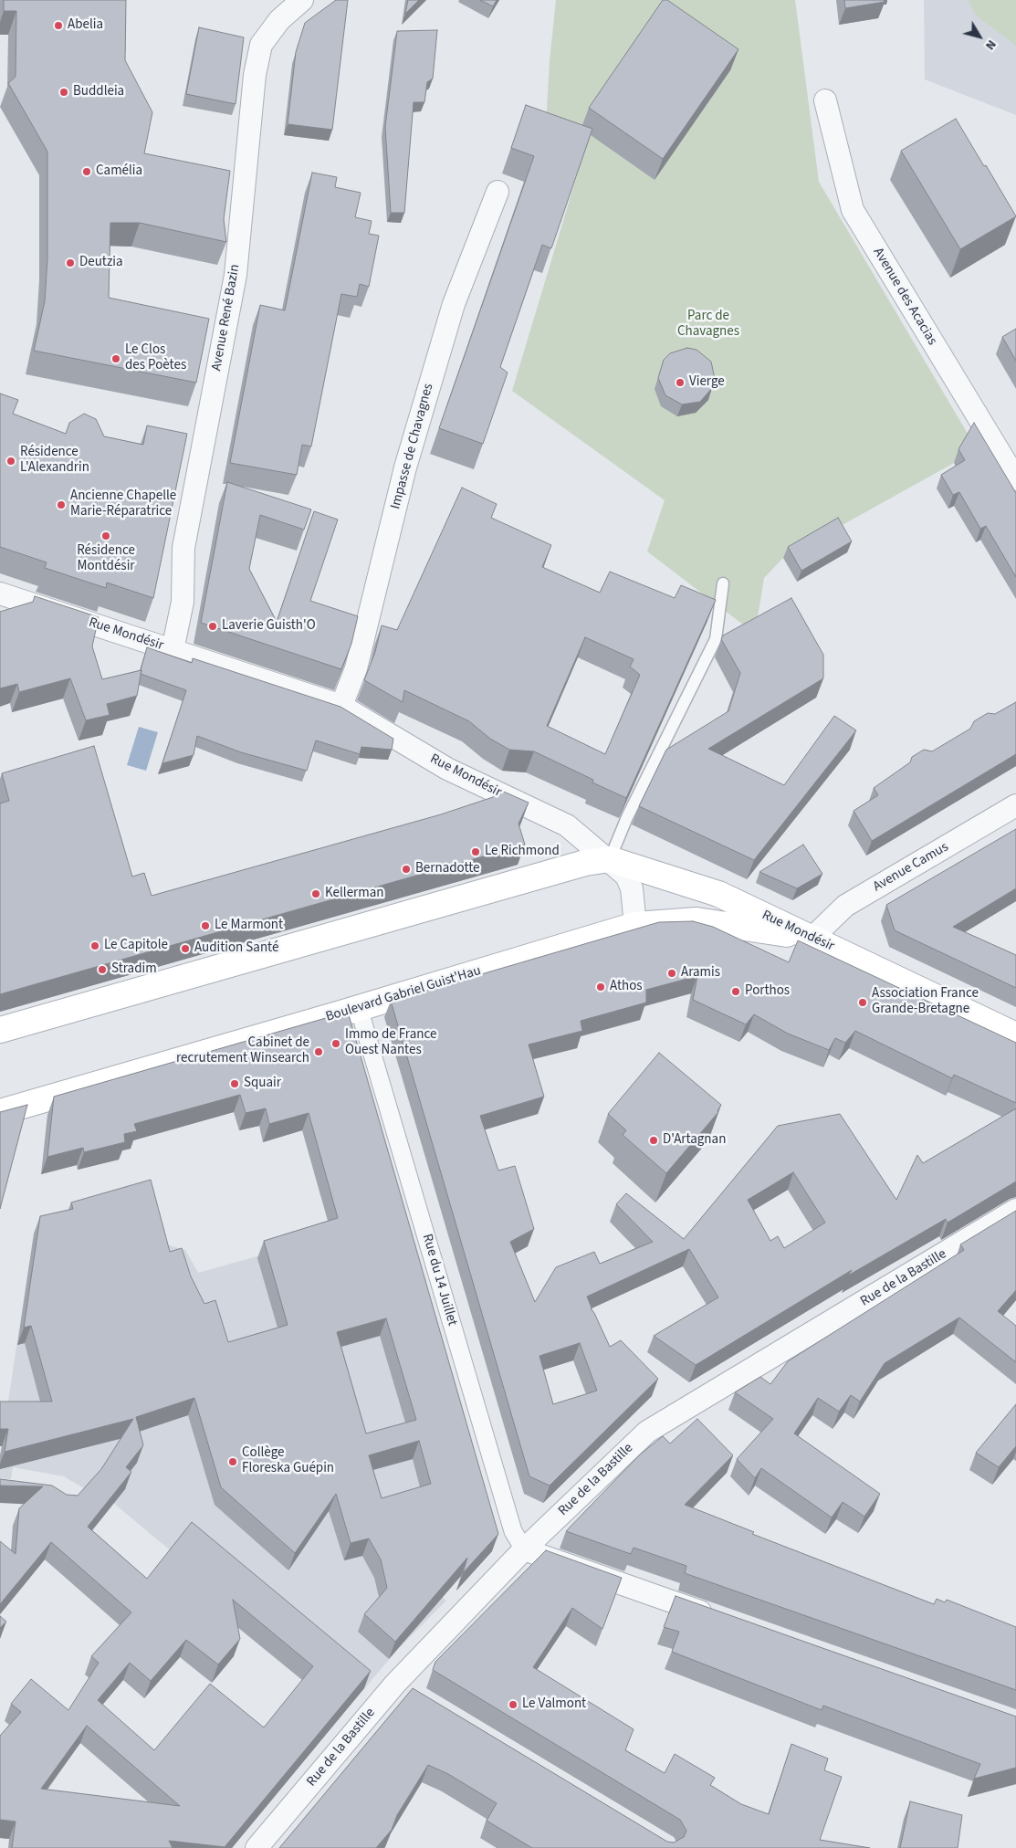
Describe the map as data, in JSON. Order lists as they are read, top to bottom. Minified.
{"streets":{"main road":["Rue Mondésir","Boulevard Gabriel Guist'Hau"],"street":["Avenue des Acacias","Avenue René Bazin","Impasse de Chavagnes","Avenue Camus","Rue de la Bastille","Rue du 14 Juillet"]},"crossings":[["Avenue René Bazin","Rue Mondésir"],["Impasse de Chavagnes","Rue Mondésir"],["Rue Mondésir","Avenue Camus"],["Rue Mondésir","Boulevard Gabriel Guist'Hau"],["Avenue Camus","Boulevard Gabriel Guist'Hau"],["Boulevard Gabriel Guist'Hau","Rue du 14 Juillet"],["Rue de la Bastille","Rue du 14 Juillet"]],"parks":["Parc de Chavagnes"],"places":["Abelia","Buddleia","Camélia","Deutzia","Le Clos des Poètes","Vierge","Résidence L'Alexandrin","Ancienne Chapelle Marie-Réparatrice","Résidence Montdésir","Laverie Guisth'O","Le Richmond","Bernadotte","Kellerman","Le Marmont","Le Capitole","Audition Santé","Stradim","Aramis","Athos","Porthos","Association France Grande-Bretagne","Immo de France Ouest Nantes","Cabinet de recrutement Winsearch","Squair","D'Artagnan","Collège Floreska Guépin","Le Valmont"],"north":"bottom right"}
